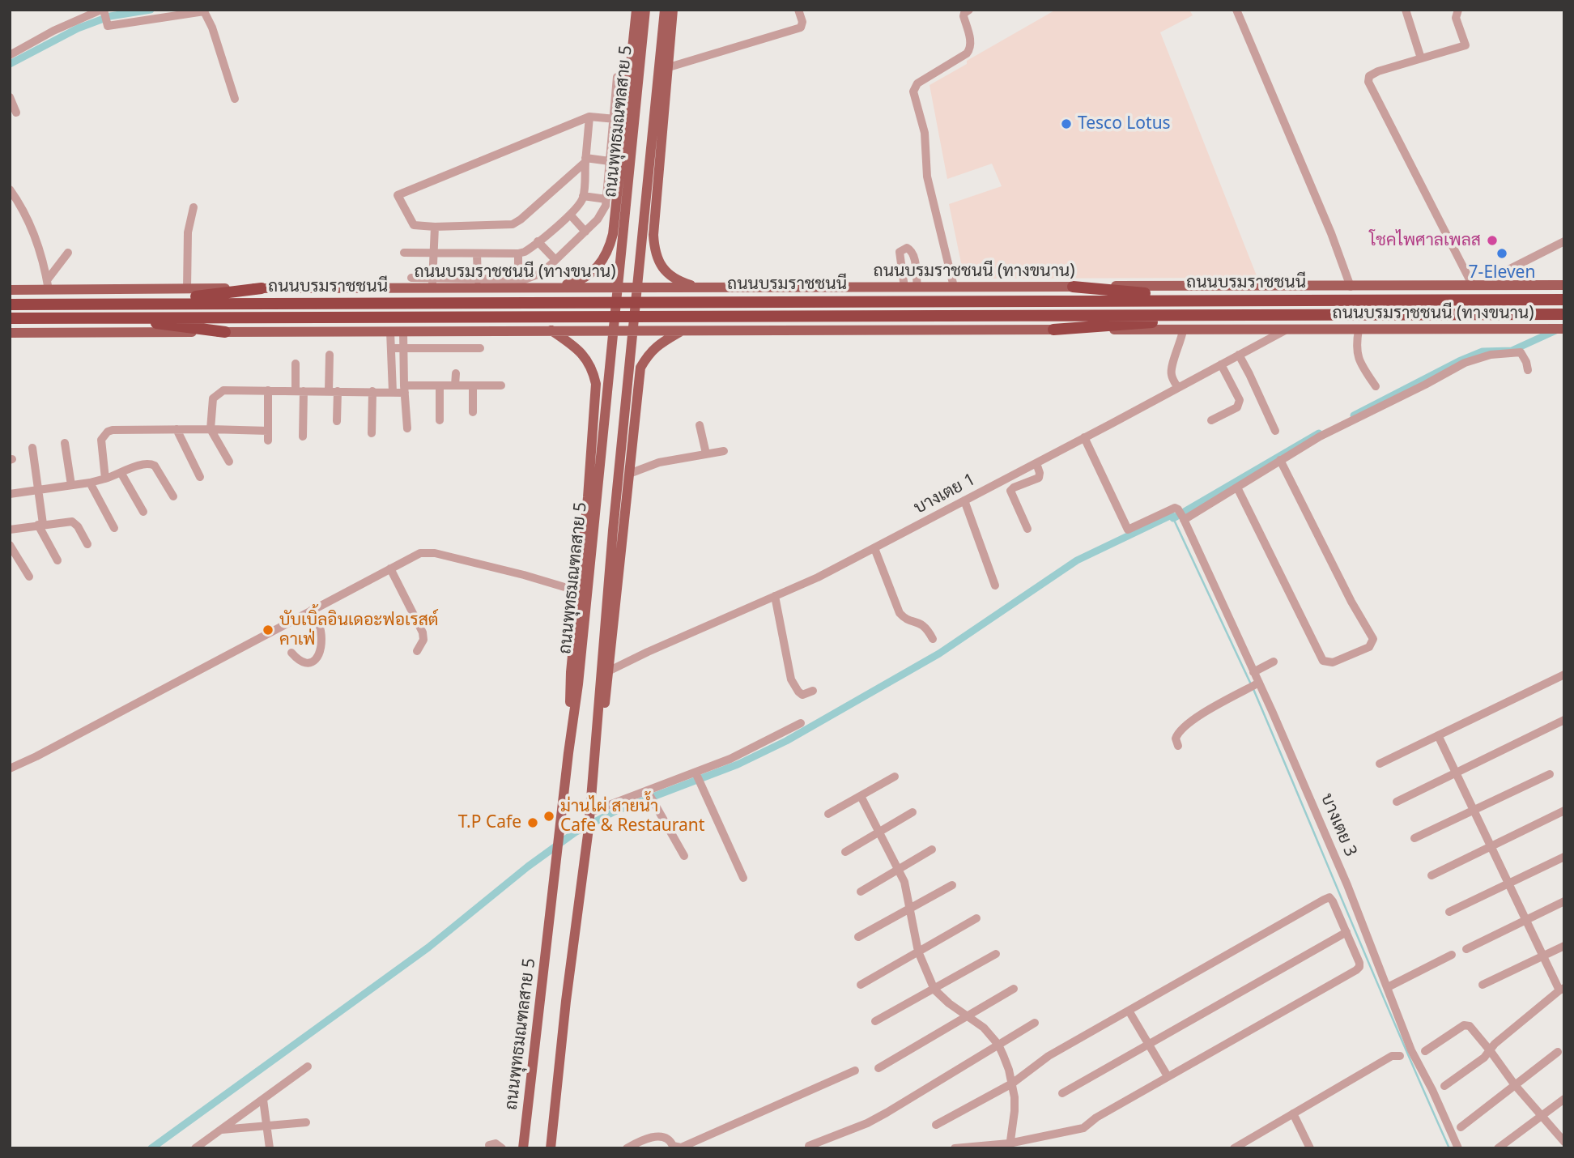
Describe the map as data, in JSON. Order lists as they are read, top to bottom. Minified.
{"streets":{"highway":["ถนนบรมราชชนนี"],"main road":["ถนนพุทธมณฑลสาย 5","ถนนบรมราชชนนี (ทางขนาน)"],"street":["บางเตย 1","บางเตย 3"]},"crossings":[["ถนนบรมราชชนนี (ทางขนาน)","บางเตย 1"]],"places":["Tesco Lotus","โชคไพศาลเพลส","7-Eleven","บับเบิ้ลอินเดอะฟอเรสต์ คาเฟ่","ม่านไผ่ สายน้ำ Cafe & Restaurant","T.P Cafe"]}
